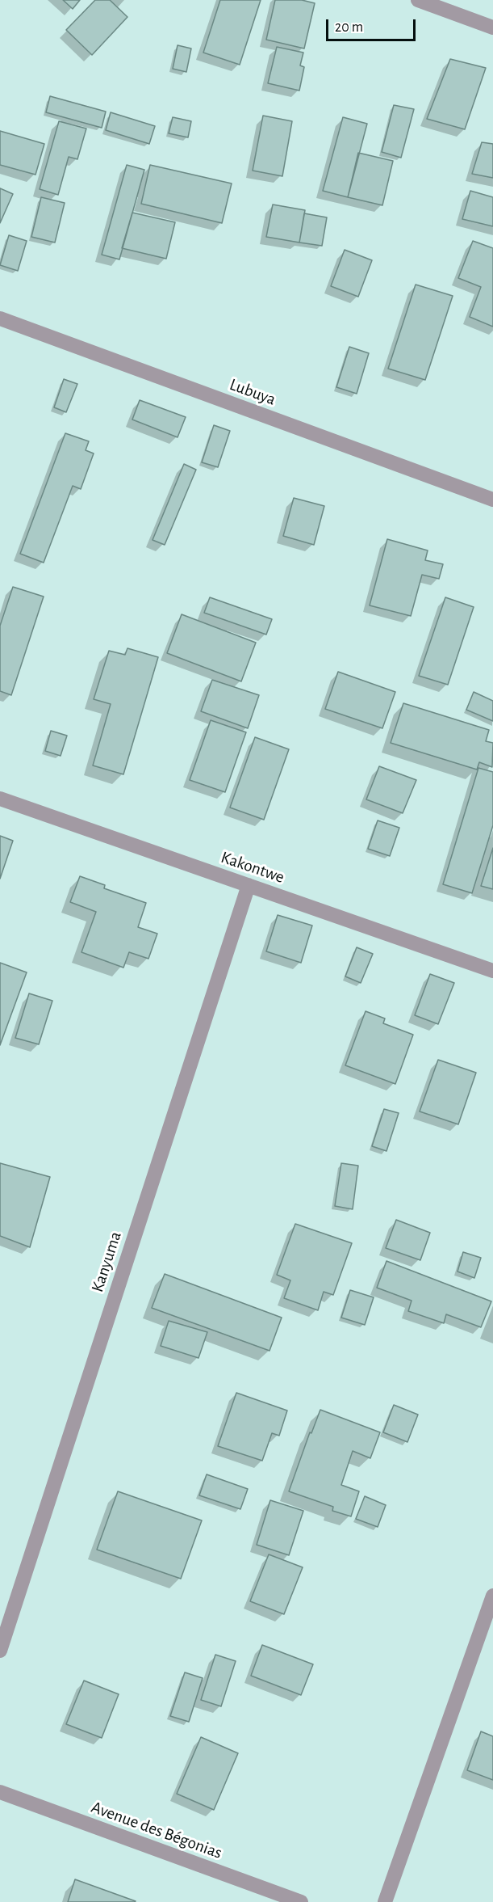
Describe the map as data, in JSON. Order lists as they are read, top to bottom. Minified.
{"streets":{"street":["Lubuya","Kakontwe","Kanyuma","Avenue des Bégonias"]},"crossings":[["Kakontwe","Kanyuma"]],"scale_bar":"20 m"}
